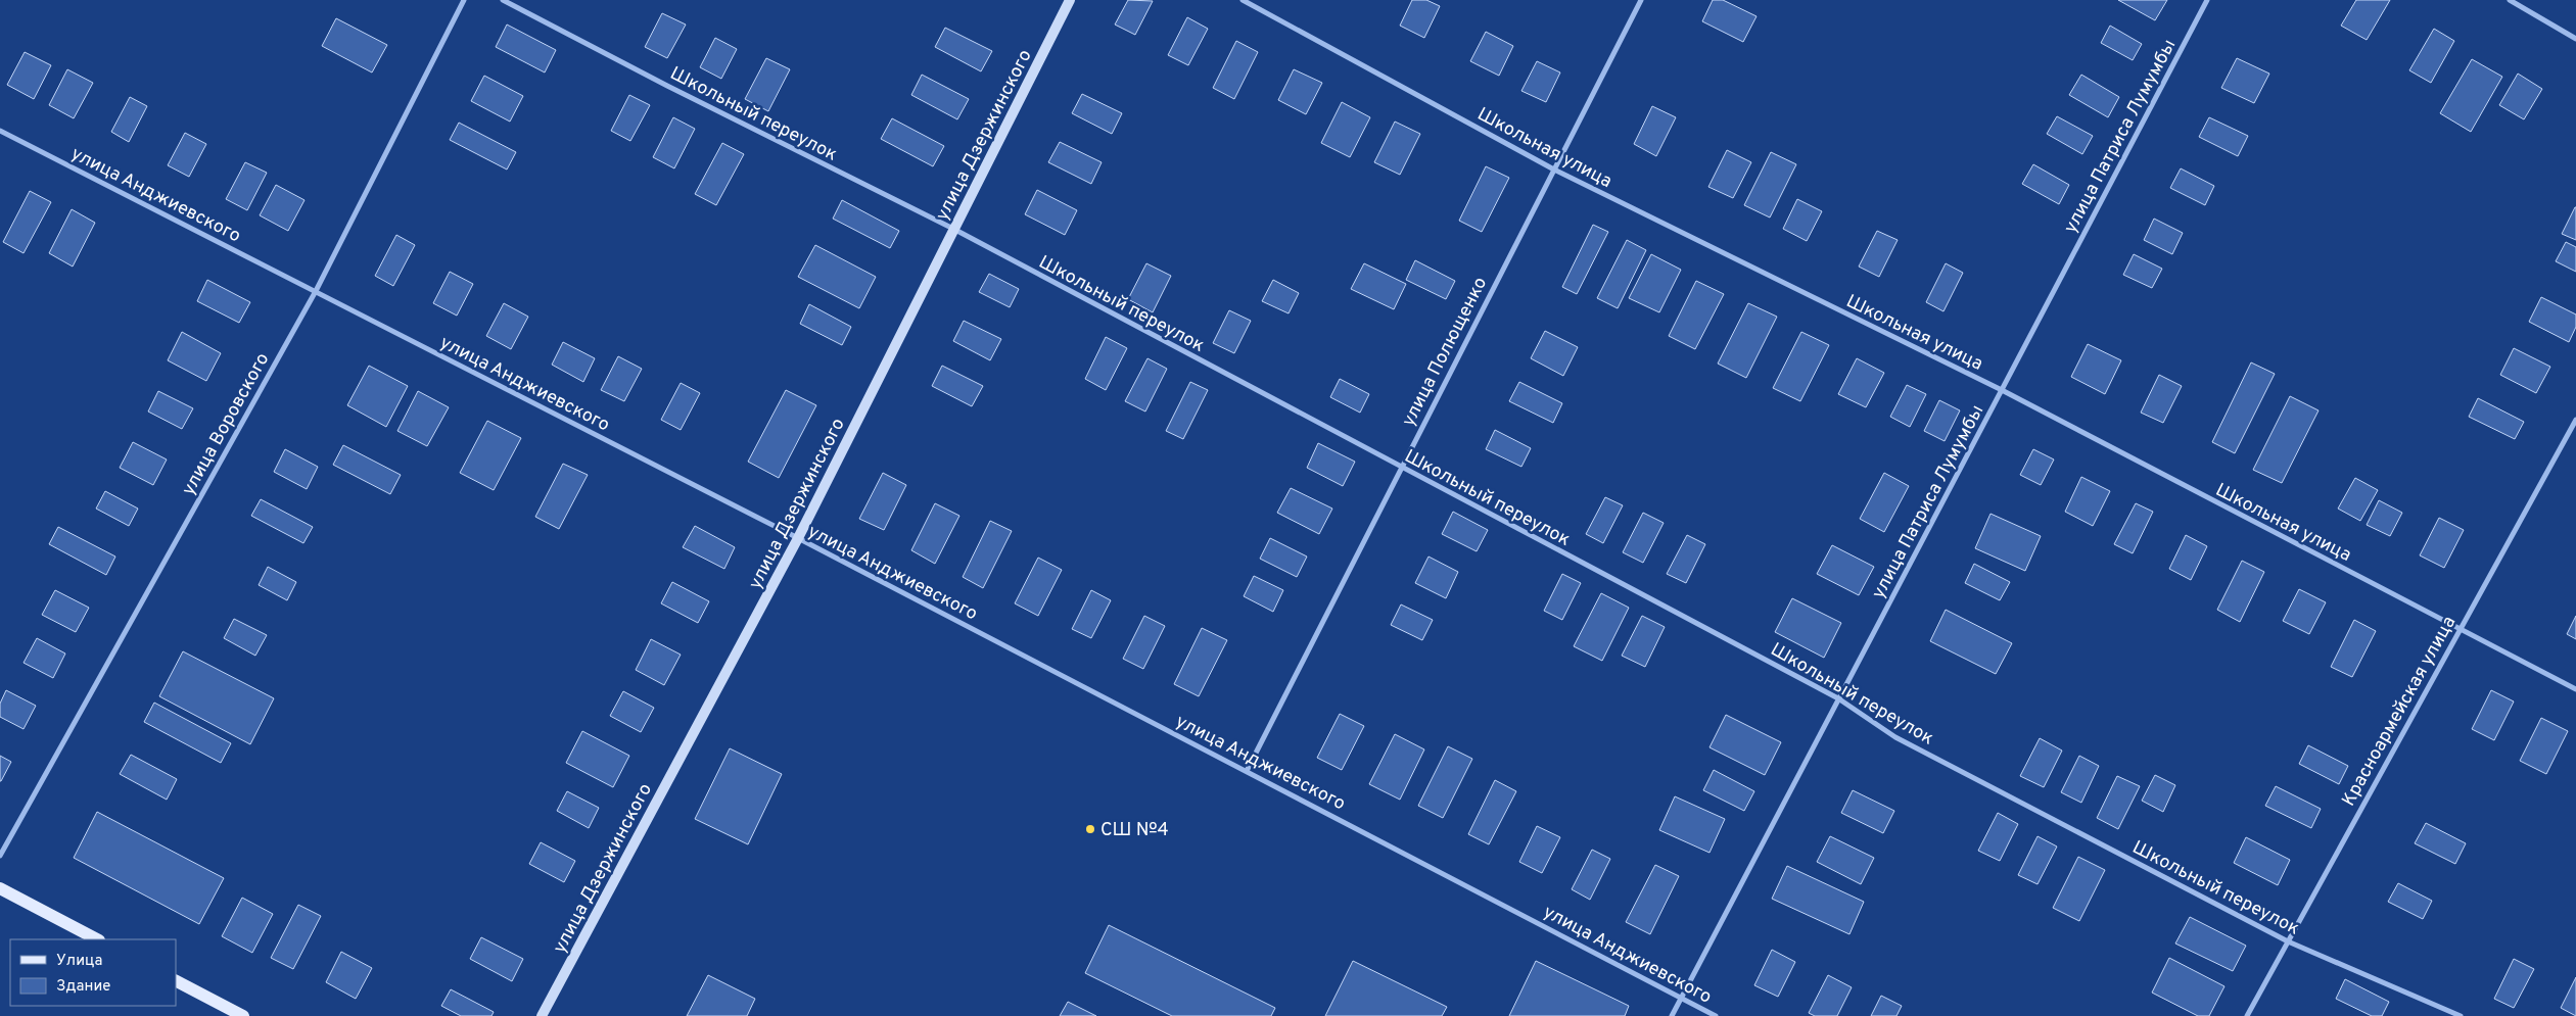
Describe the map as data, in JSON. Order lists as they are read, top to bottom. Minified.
{"streets":{"street":["Школьный переулок","улица Дзержинского","улица Патриса Лумумбы","Школьная улица","улица Анджиевского","улица Полющенко","улица Воровского","Красноармейская улица"]},"crossings":[["Школьный переулок","улица Дзержинского"],["Школьный переулок","улица Патриса Лумумбы"],["Школьный переулок","улица Полющенко"],["Школьный переулок","Красноармейская улица"],["улица Дзержинского","улица Анджиевского"],["улица Патриса Лумумбы","Школьная улица"],["улица Патриса Лумумбы","улица Анджиевского"],["Школьная улица","улица Полющенко"],["Школьная улица","Красноармейская улица"],["улица Анджиевского","улица Полющенко"],["улица Анджиевского","улица Воровского"]],"places":["СШ №4"],"legend":["Улица","Здание"]}
